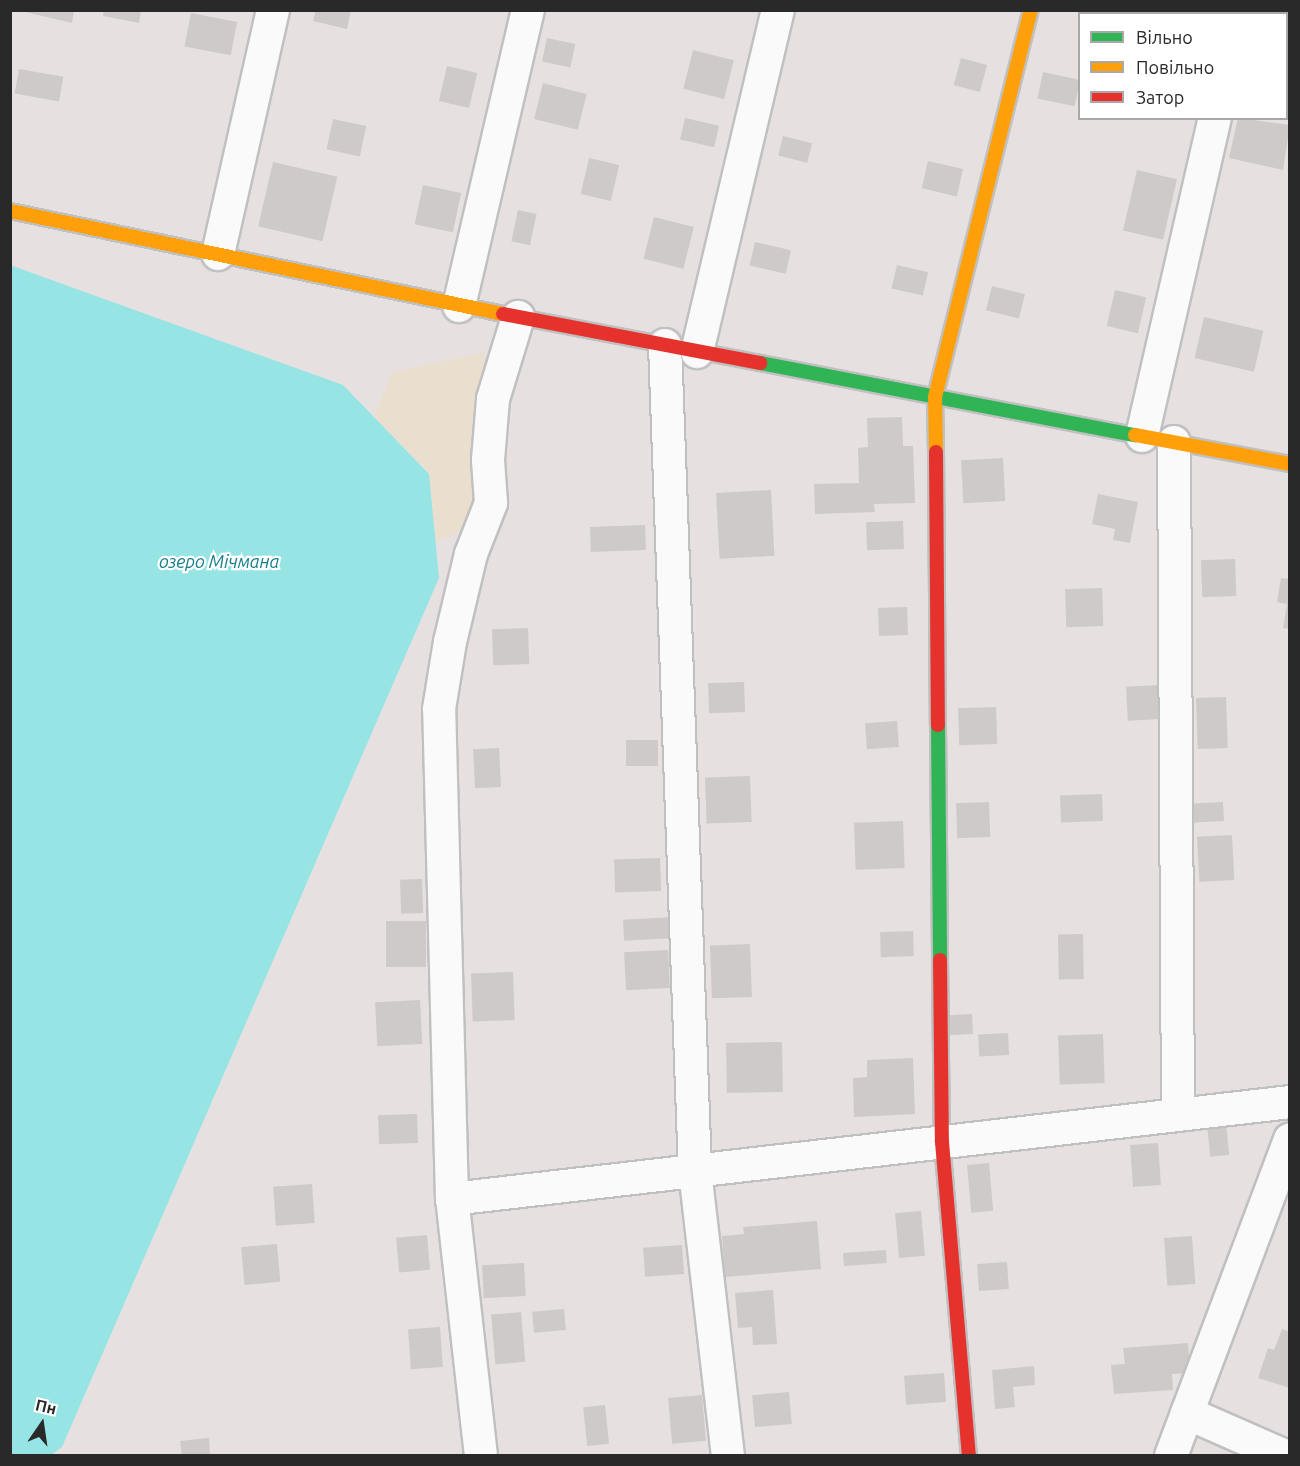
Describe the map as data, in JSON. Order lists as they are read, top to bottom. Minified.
{"water":["озеро Мічмана"],"legend":["Вільно","Повільно","Затор"],"north":"top"}
